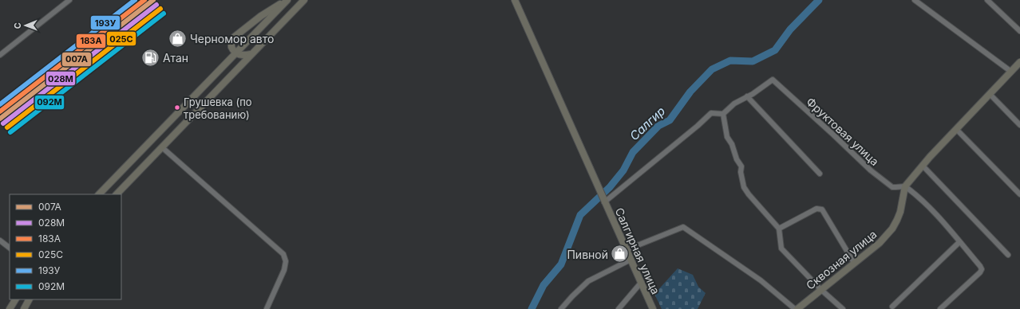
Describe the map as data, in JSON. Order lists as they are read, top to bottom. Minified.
{"streets":{"main road":["Салгирная улица","Сквозная улица"],"street":["Фруктовая улица"]},"crossings":[["Фруктовая улица","Сквозная улица"]],"water":["Салгир"],"places":{"shop":["Черномор авто","Пивной"],"fuel station":["Атан"],"other":["Грушевка (по требованию)"]},"lines":["transit line 007А","transit line 183А","transit line 193У","transit line 028М","transit line 025С","transit line 092М"],"legend":["007А","028М","183А","025С","193У","092М"],"north":"left"}
